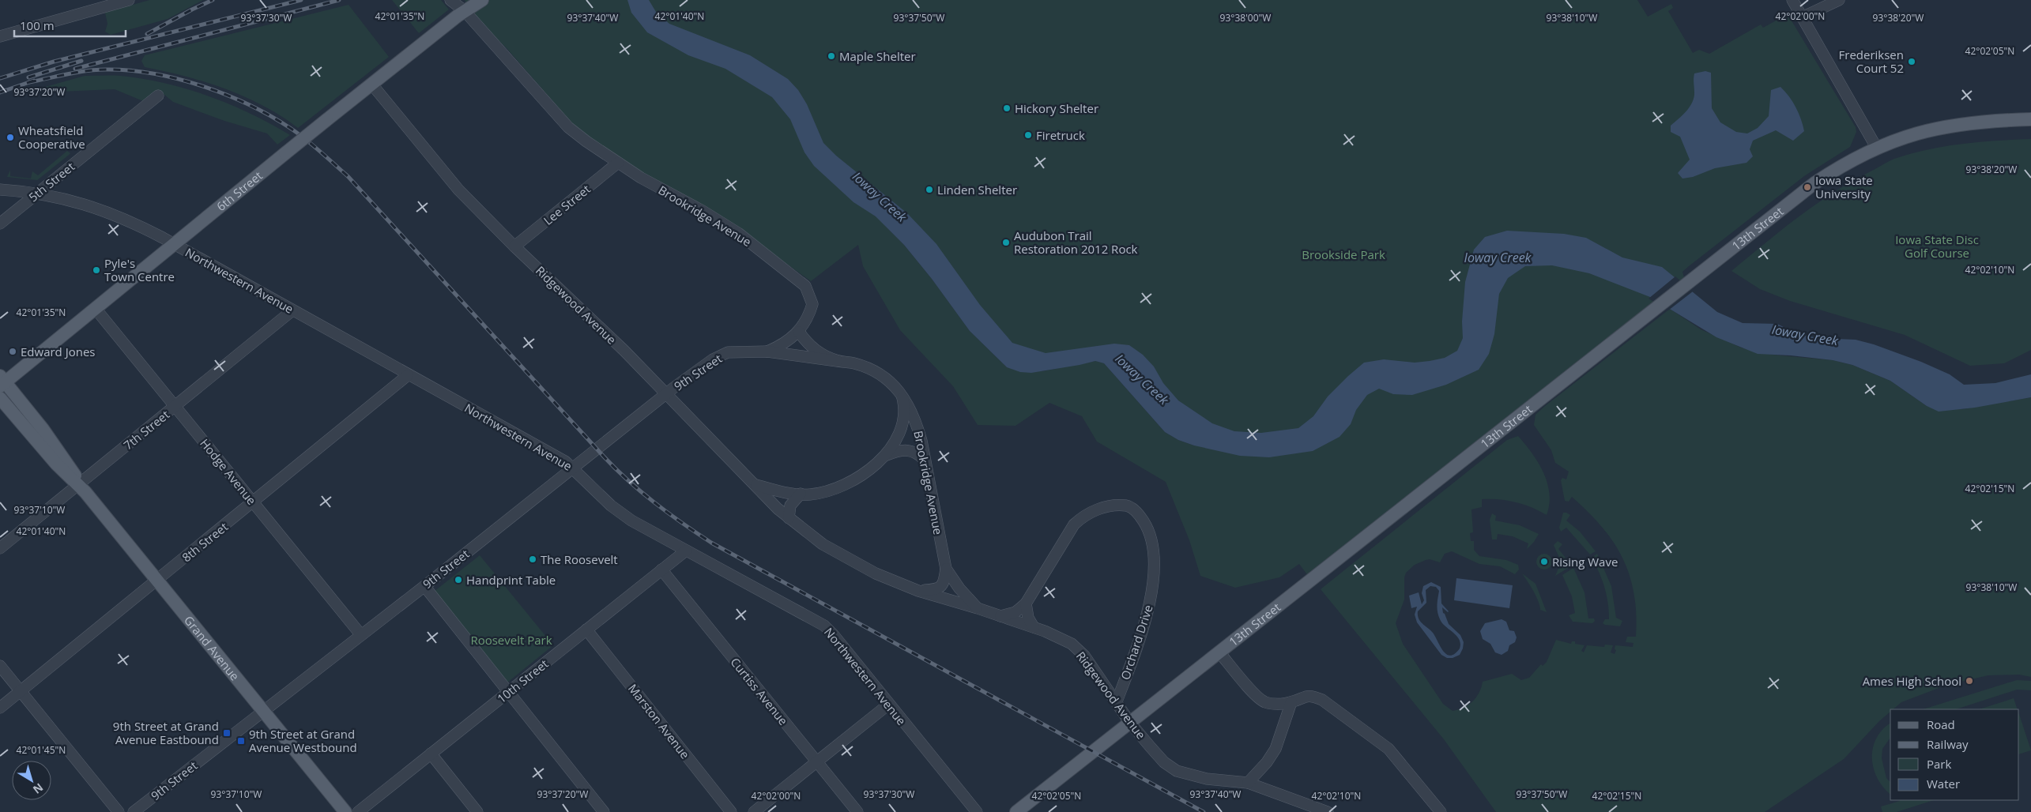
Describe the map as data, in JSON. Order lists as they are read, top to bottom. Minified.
{"streets":{"main road":["6th Street","13th Street","Grand Avenue"],"street":["5th Street","Lee Street","Brookridge Avenue","Northwestern Avenue","Ridgewood Avenue","9th Street","7th Street","Hodge Avenue","8th Street","Orchard Drive","10th Street","Curtiss Avenue","Marston Avenue"]},"crossings":[["5th Street","Northwestern Avenue"],["6th Street","Brookridge Avenue"],["6th Street","Northwestern Avenue"],["6th Street","Ridgewood Avenue"],["6th Street","Hodge Avenue"],["6th Street","Grand Avenue"],["Lee Street","Brookridge Avenue"],["Lee Street","Ridgewood Avenue"],["Brookridge Avenue","Ridgewood Avenue"],["Brookridge Avenue","9th Street"],["13th Street","Ridgewood Avenue"],["Northwestern Avenue","9th Street"],["Northwestern Avenue","7th Street"],["Northwestern Avenue","8th Street"],["Northwestern Avenue","10th Street"],["Ridgewood Avenue","9th Street"],["Ridgewood Avenue","Orchard Drive"],["9th Street","Hodge Avenue"],["9th Street","Grand Avenue"],["7th Street","Hodge Avenue"],["7th Street","Grand Avenue"],["Hodge Avenue","8th Street"],["8th Street","Grand Avenue"],["10th Street","Curtiss Avenue"],["10th Street","Marston Avenue"]],"water":["Ioway Creek"],"parks":["Iowa State Disc Golf Course","Brookside Park","Roosevelt Park"],"places":{"other":["Maple Shelter","Frederiksen Court 52","Hickory Shelter","Firetruck","Wheatsfield Cooperative","Iowa State University","Linden Shelter","Audubon Trail Restoration 2012 Rock","Pyle's Town Centre","Edward Jones","The Roosevelt","Rising Wave","Handprint Table","Ames High School"],"transit":["9th Street at Grand Avenue Eastbound","9th Street at Grand Avenue Westbound"]},"legend":["Road","Railway","Park","Water"],"scale_bar":"100 m","north":"bottom right","coordinates":["42°01'35\"N","42°01'40\"N","42°02'00\"N","93°37'30\"W","93°37'40\"W","93°37'50\"W","93°38'00\"W","93°38'10\"W","93°38'20\"W","42°02'05\"N","93°37'20\"W","42°02'10\"N","42°02'15\"N","93°37'10\"W","42°01'45\"N"]}
